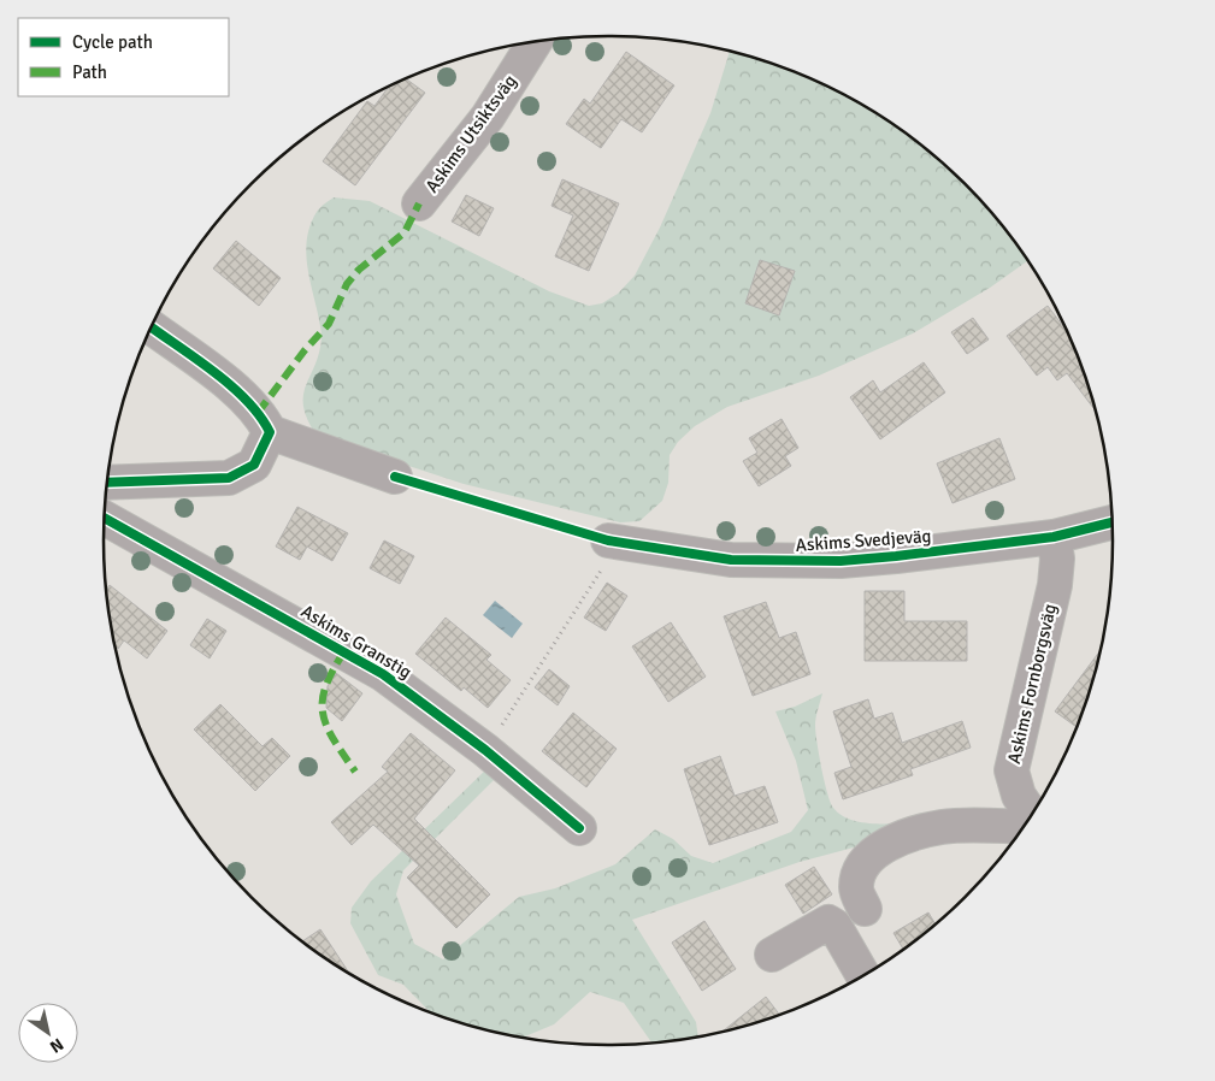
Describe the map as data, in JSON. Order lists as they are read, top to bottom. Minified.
{"streets":{"street":["Askims Utsiktsväg","Askims Svedjeväg","Askims Granstig","Askims Fornborgsväg"]},"crossings":[["Askims Svedjeväg","Askims Fornborgsväg"]],"legend":["Cycle path","Path"],"north":"bottom right"}
